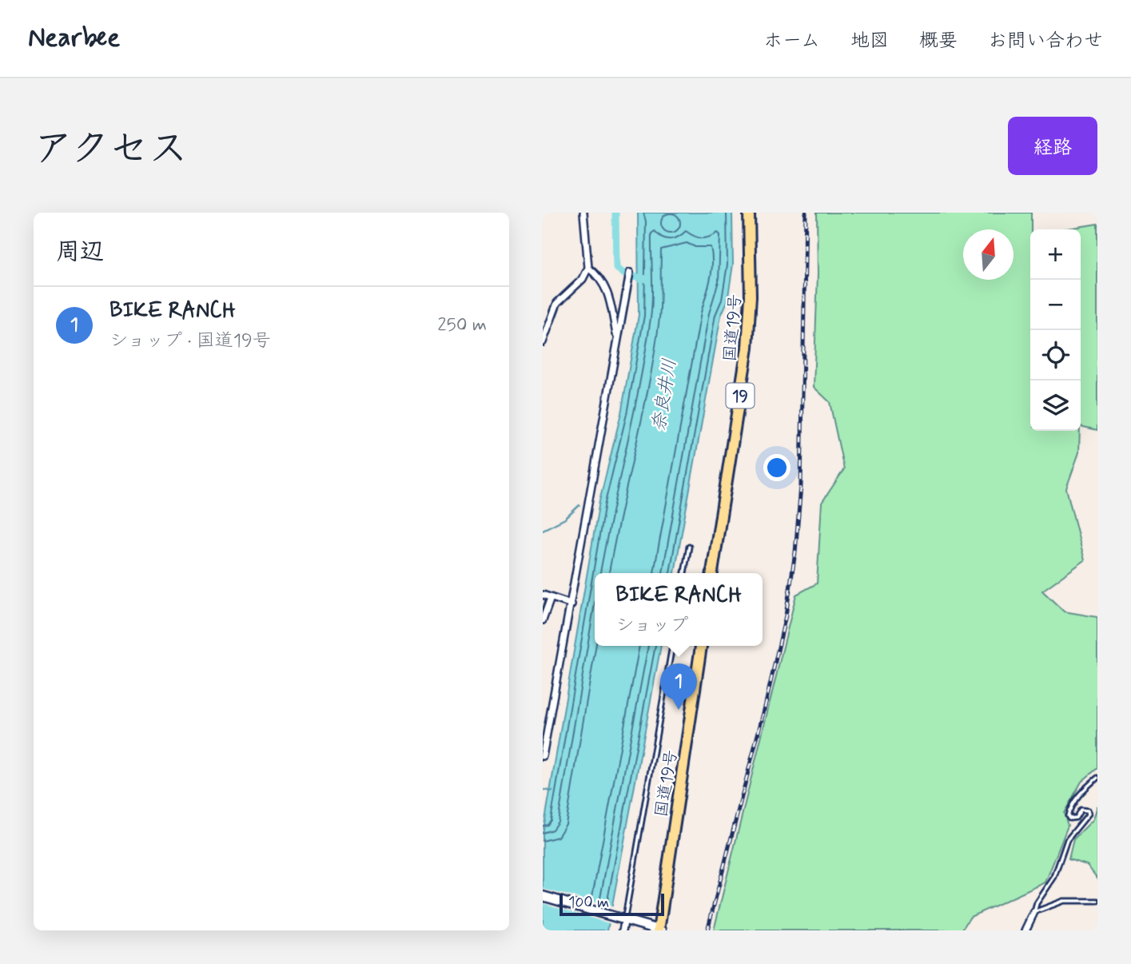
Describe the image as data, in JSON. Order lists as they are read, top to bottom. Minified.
{"streets":{"highway":["国道19号","19"]},"water":["奈良井川"],"scale_bar":"100 m","north":"top","page":{"header":"Nearbee","nav":["ホーム","地図","概要","お問い合わせ"],"title":"アクセス","buttons":"経路","heading":"周辺","map_buttons":["+","−"],"list":[{"mark":"1","name":"BIKE RANCH","note":"ショップ · 国道19号","value":"250 m"}],"popup":["BIKE RANCH","ショップ"],"pins":"1","scale":"100 m"}}
